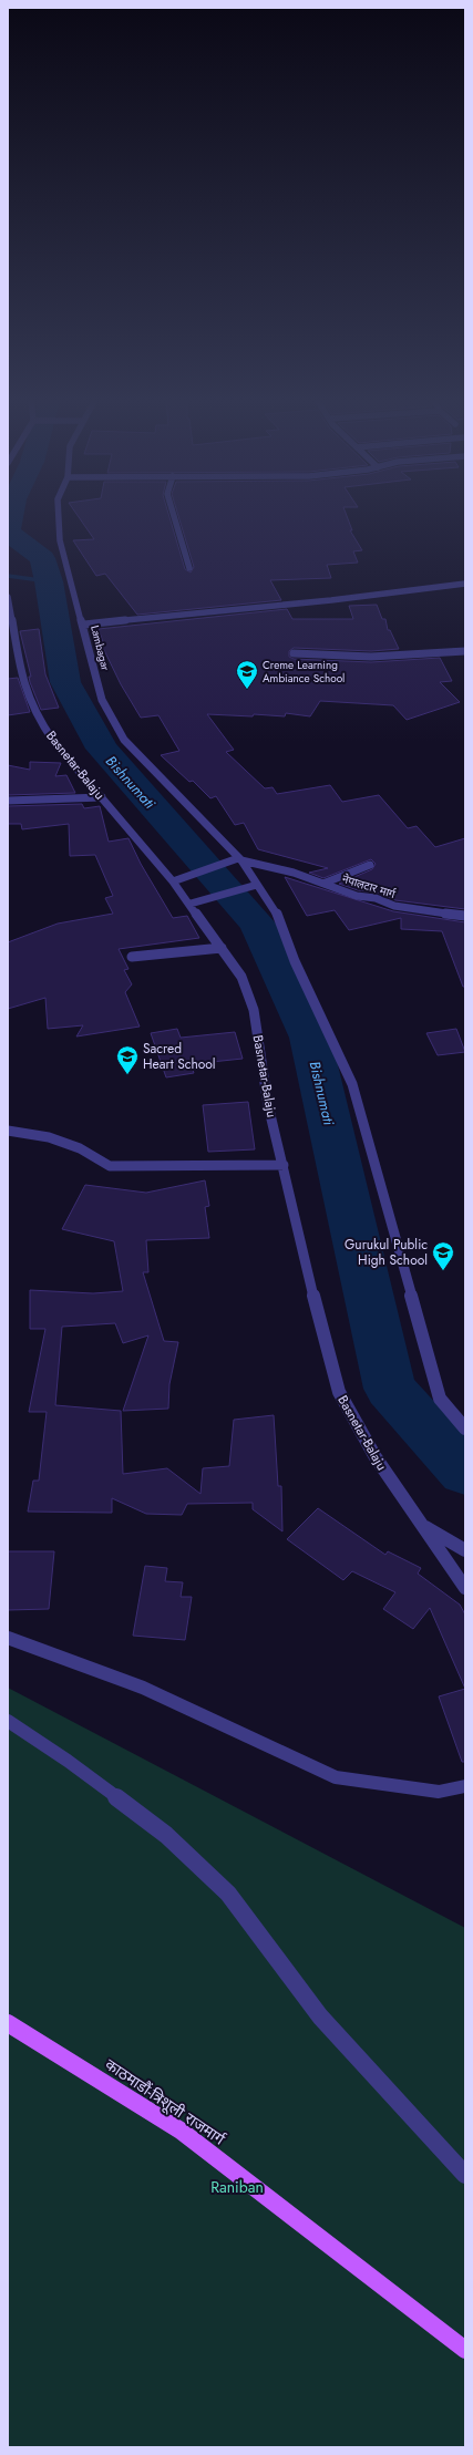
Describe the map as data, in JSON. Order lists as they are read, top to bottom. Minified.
{"streets":{"main road":["काठमाडौं-त्रिशूली राजमार्ग"],"street":["Lambagar","Basnetar-Balaju","नेपालटार मार्ग"]},"crossings":[["Lambagar","नेपालटार मार्ग"]],"water":["Bishnumati"],"parks":["Raniban"],"places":{"school or university":["Creme Learning Ambiance School","Sacred Heart School","Gurukul Public High School"]}}
